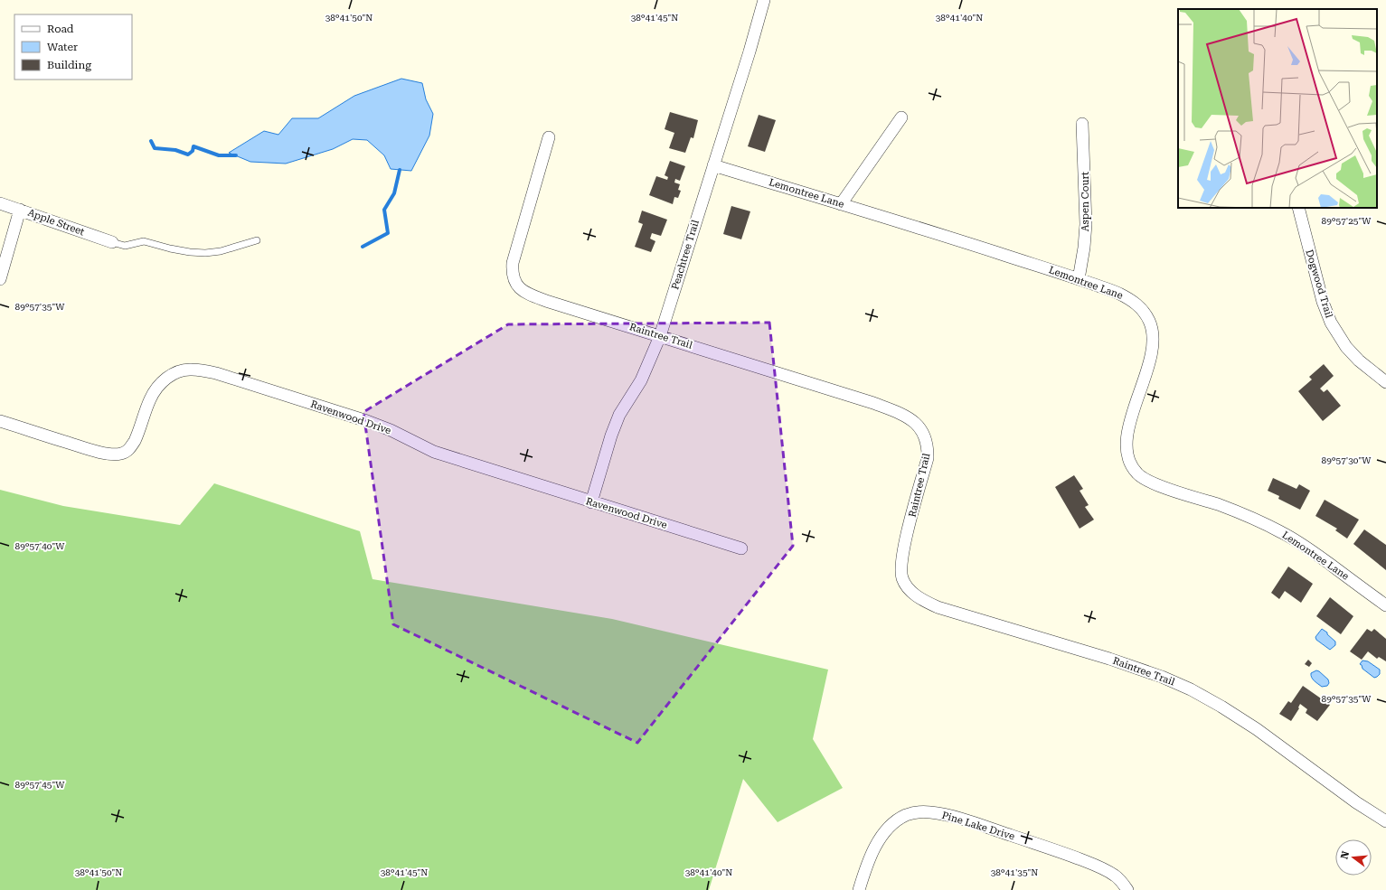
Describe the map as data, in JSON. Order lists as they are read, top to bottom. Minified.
{"streets":{"street":["Lemontree Lane","Aspen Court","Apple Street","Peachtree Trail","Dogwood Trail","Raintree Trail","Ravenwood Drive","Pine Lake Drive"]},"crossings":[["Lemontree Lane","Aspen Court"],["Lemontree Lane","Peachtree Trail"],["Peachtree Trail","Raintree Trail"],["Peachtree Trail","Ravenwood Drive"]],"legend":["Road","Water","Building"],"north":"left","coordinates":["38°41'50\"N","38°41'45\"N","38°41'40\"N","89°57'25\"W","89°57'35\"W","89°57'30\"W","89°57'40\"W","89°57'45\"W","38°41'35\"N"]}
